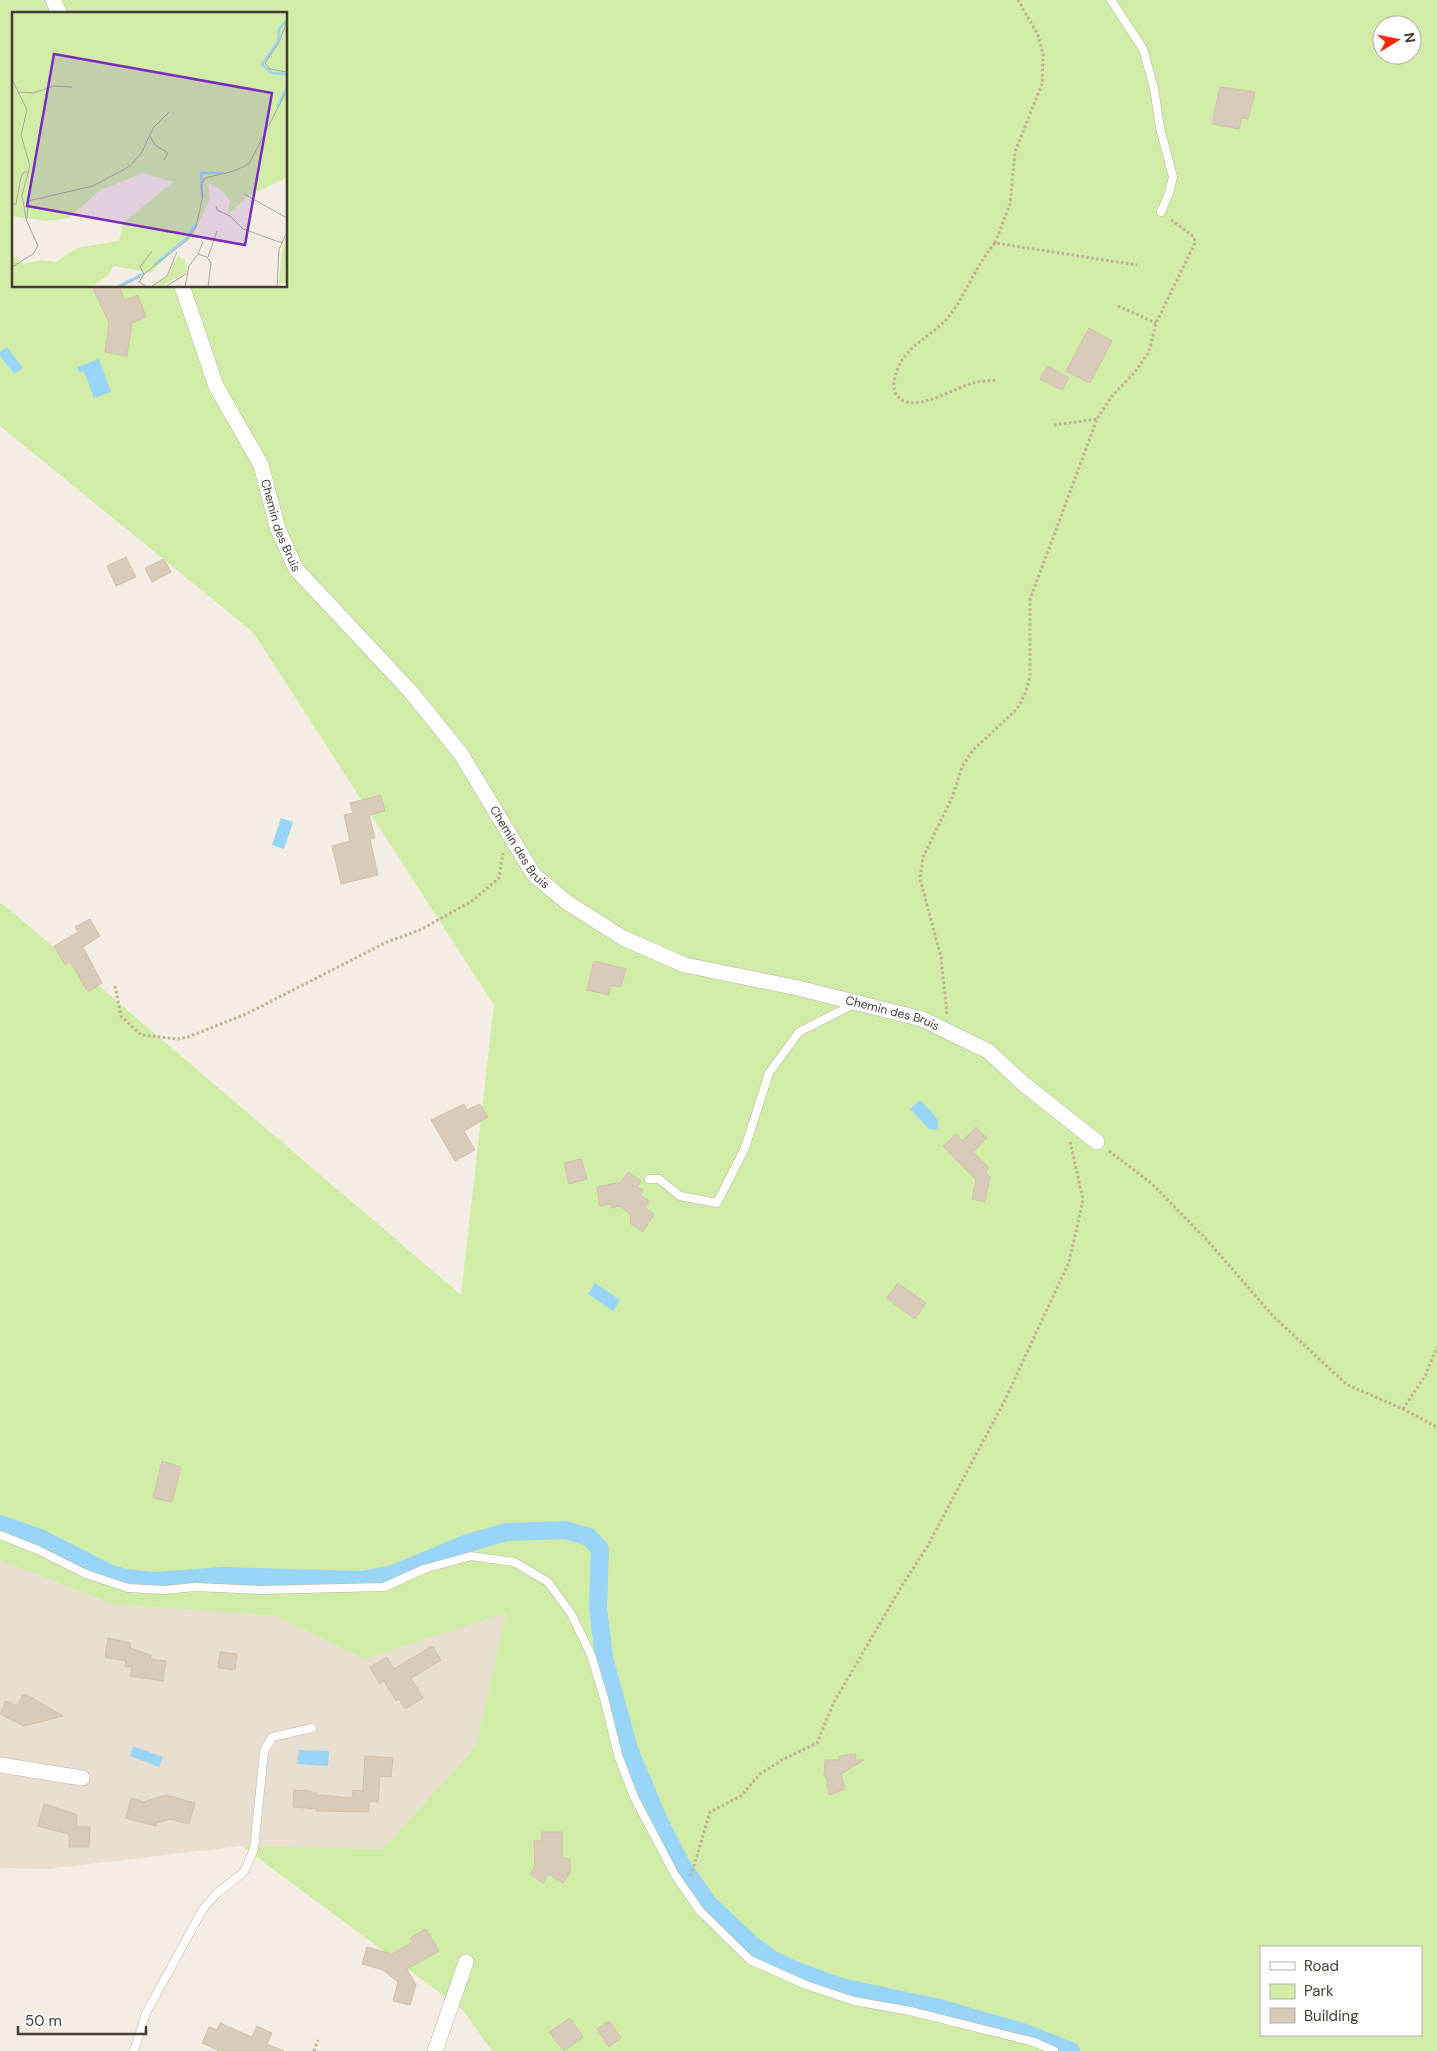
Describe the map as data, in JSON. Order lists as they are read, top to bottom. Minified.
{"streets":{"street":["Chemin des Bruis"]},"legend":["Road","Park","Building"],"scale_bar":"50 m","north":"right"}
